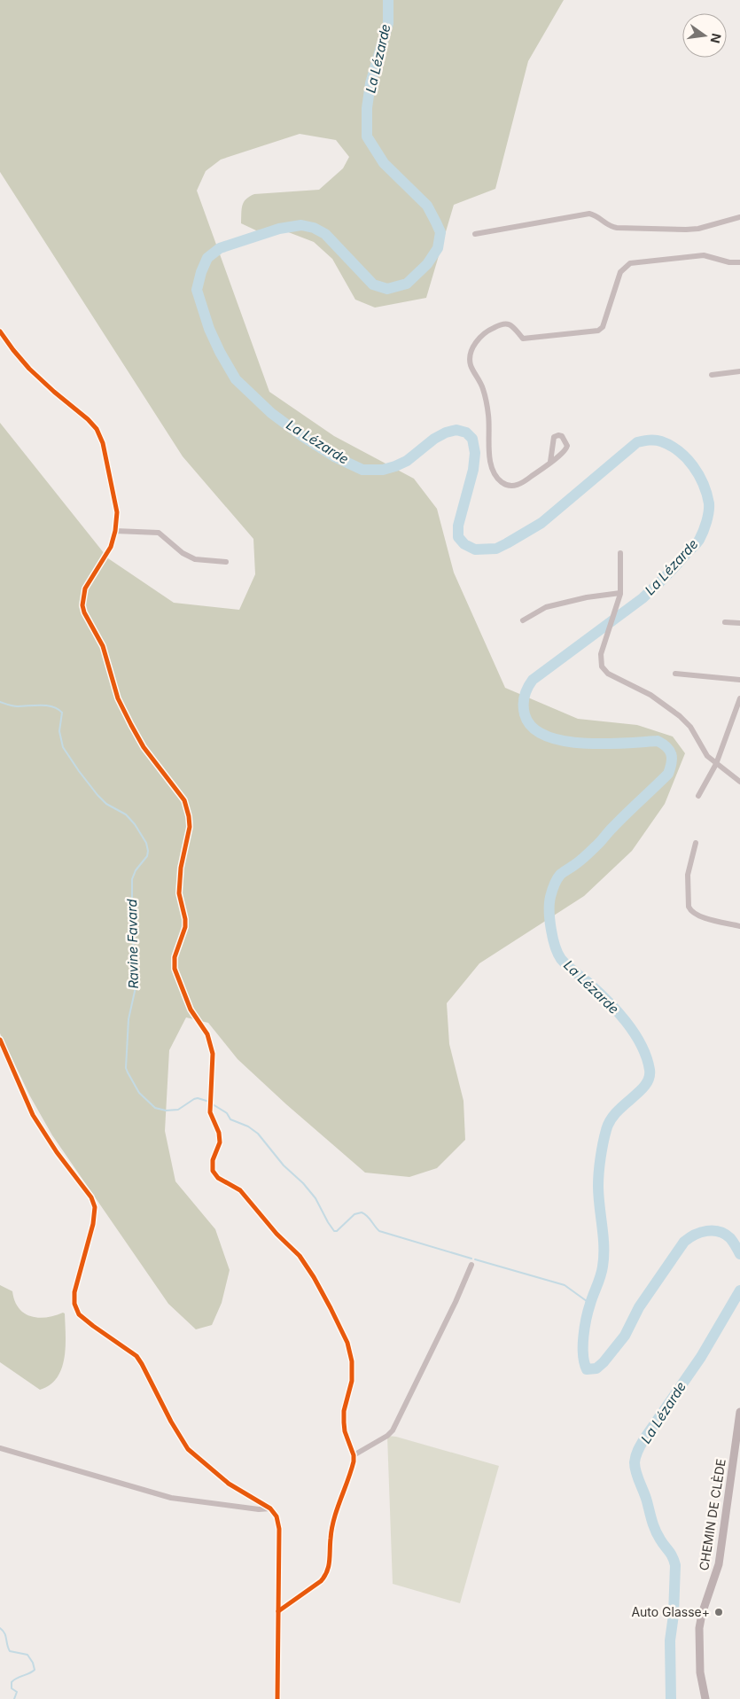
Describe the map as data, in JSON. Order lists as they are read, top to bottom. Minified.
{"streets":{"main road":["CHEMIN DE CLÈDE"]},"water":["La Lézarde","Ravine Favard"],"places":["Auto Glasse+"],"north":"right"}
